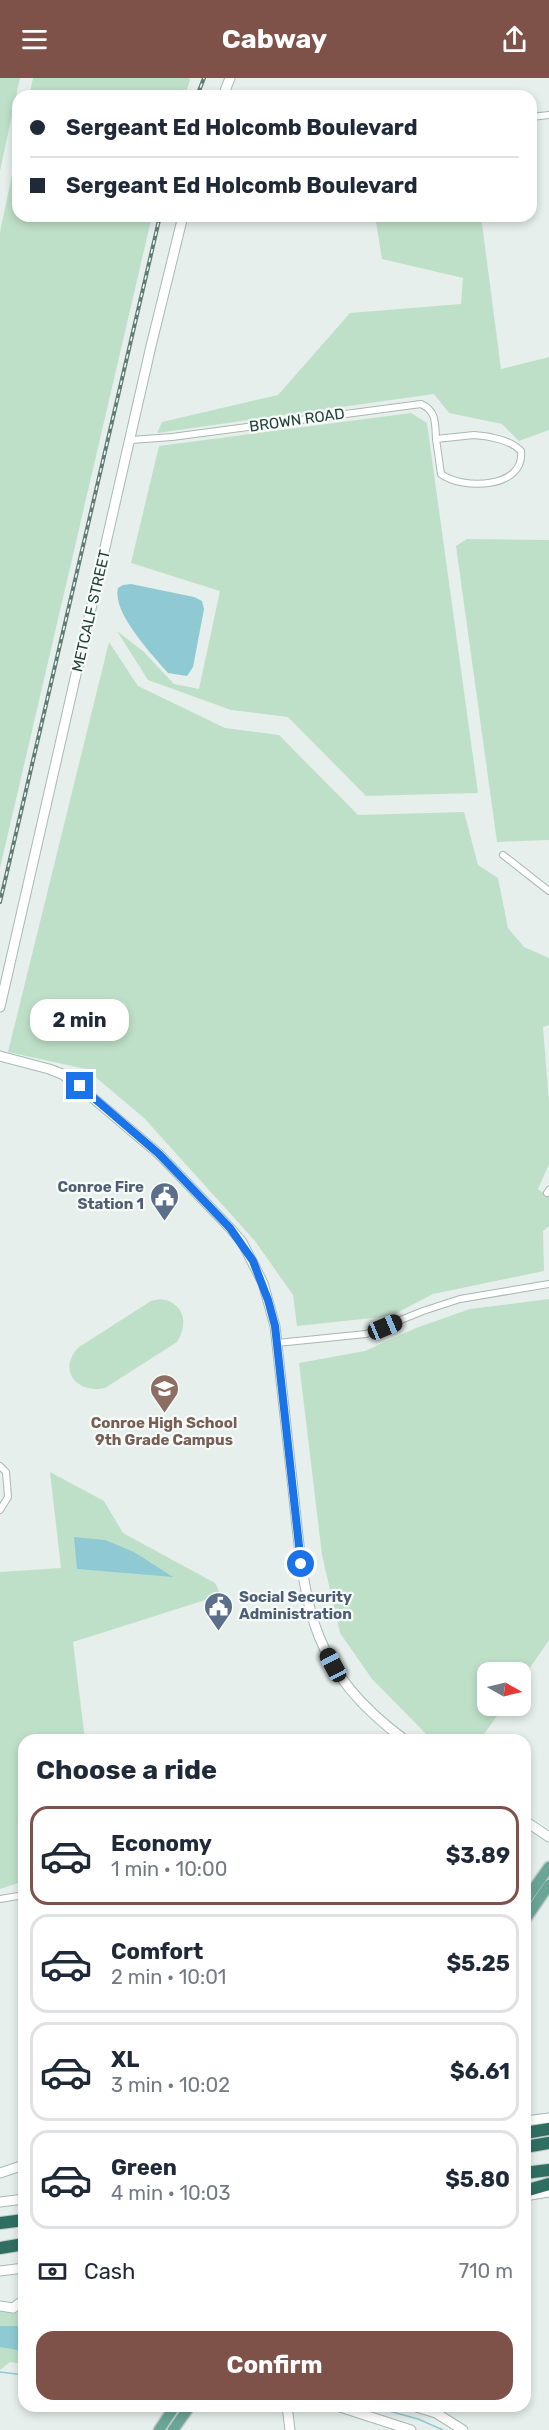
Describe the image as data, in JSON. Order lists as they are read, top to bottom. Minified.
{"streets":{"street":["BROWN ROAD","METCALF STREET"]},"crossings":[["BROWN ROAD","METCALF STREET"]],"places":{"public building":["Conroe Fire Station 1","Social Security Administration"],"school or university":["Conroe High School 9th Grade Campus"]},"north":"right","page":{"header":"Cabway","banner":["Sergeant Ed Holcomb Boulevard","Sergeant Ed Holcomb Boulevard"],"bubble":"2 min","heading":"Choose a ride","list":[{"name":"Economy","note":"1 min · 10:00","value":"$3.89"},{"name":"Comfort","note":"2 min · 10:01","value":"$5.25"},{"name":"XL","note":"3 min · 10:02","value":"$6.61"},{"name":"Green","note":"4 min · 10:03","value":"$5.80"}],"pay":["Cash","710 m"],"buttons":"Confirm"}}
